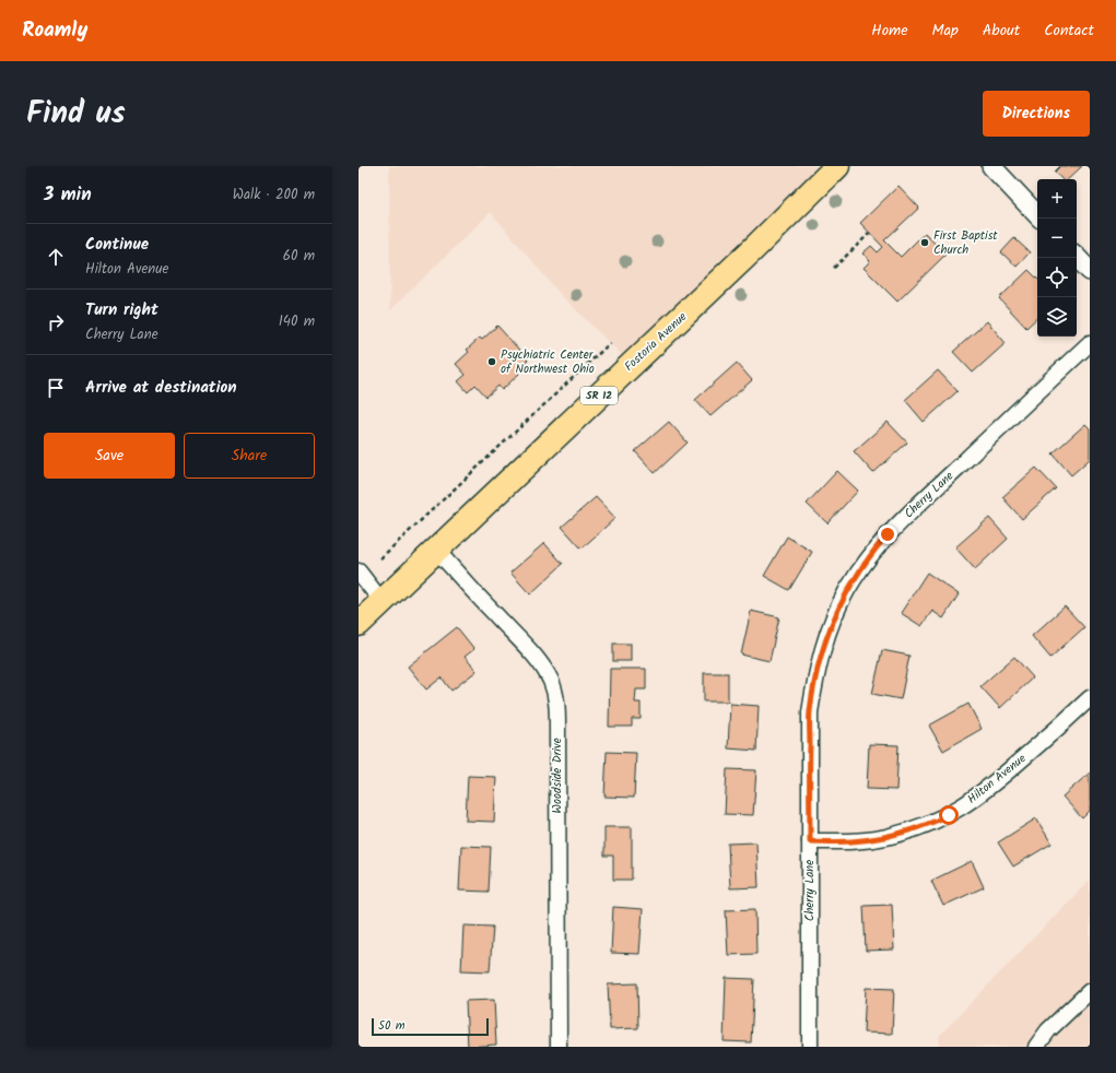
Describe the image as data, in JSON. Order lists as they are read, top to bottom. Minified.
{"streets":{"main road":["Fostoria Avenue","SR 12"],"street":["Cherry Lane","Woodside Drive","Hilton Avenue"]},"crossings":[["Fostoria Avenue","Woodside Drive"],["Cherry Lane","Hilton Avenue"]],"places":["First Baptist Church","Psychiatric Center of Northwest Ohio"],"scale_bar":"50 m","page":{"header":"Roamly","nav":["Home","Map","About","Contact"],"title":"Find us","buttons":["Directions",["Save","Share"]],"heading":["3 min","Walk · 200 m"],"map_buttons":["+","−"],"list":[["Continue","Hilton Avenue","60 m"],["Turn right","Cherry Lane","140 m"],"Arrive at destination"],"scale":"50 m"}}
